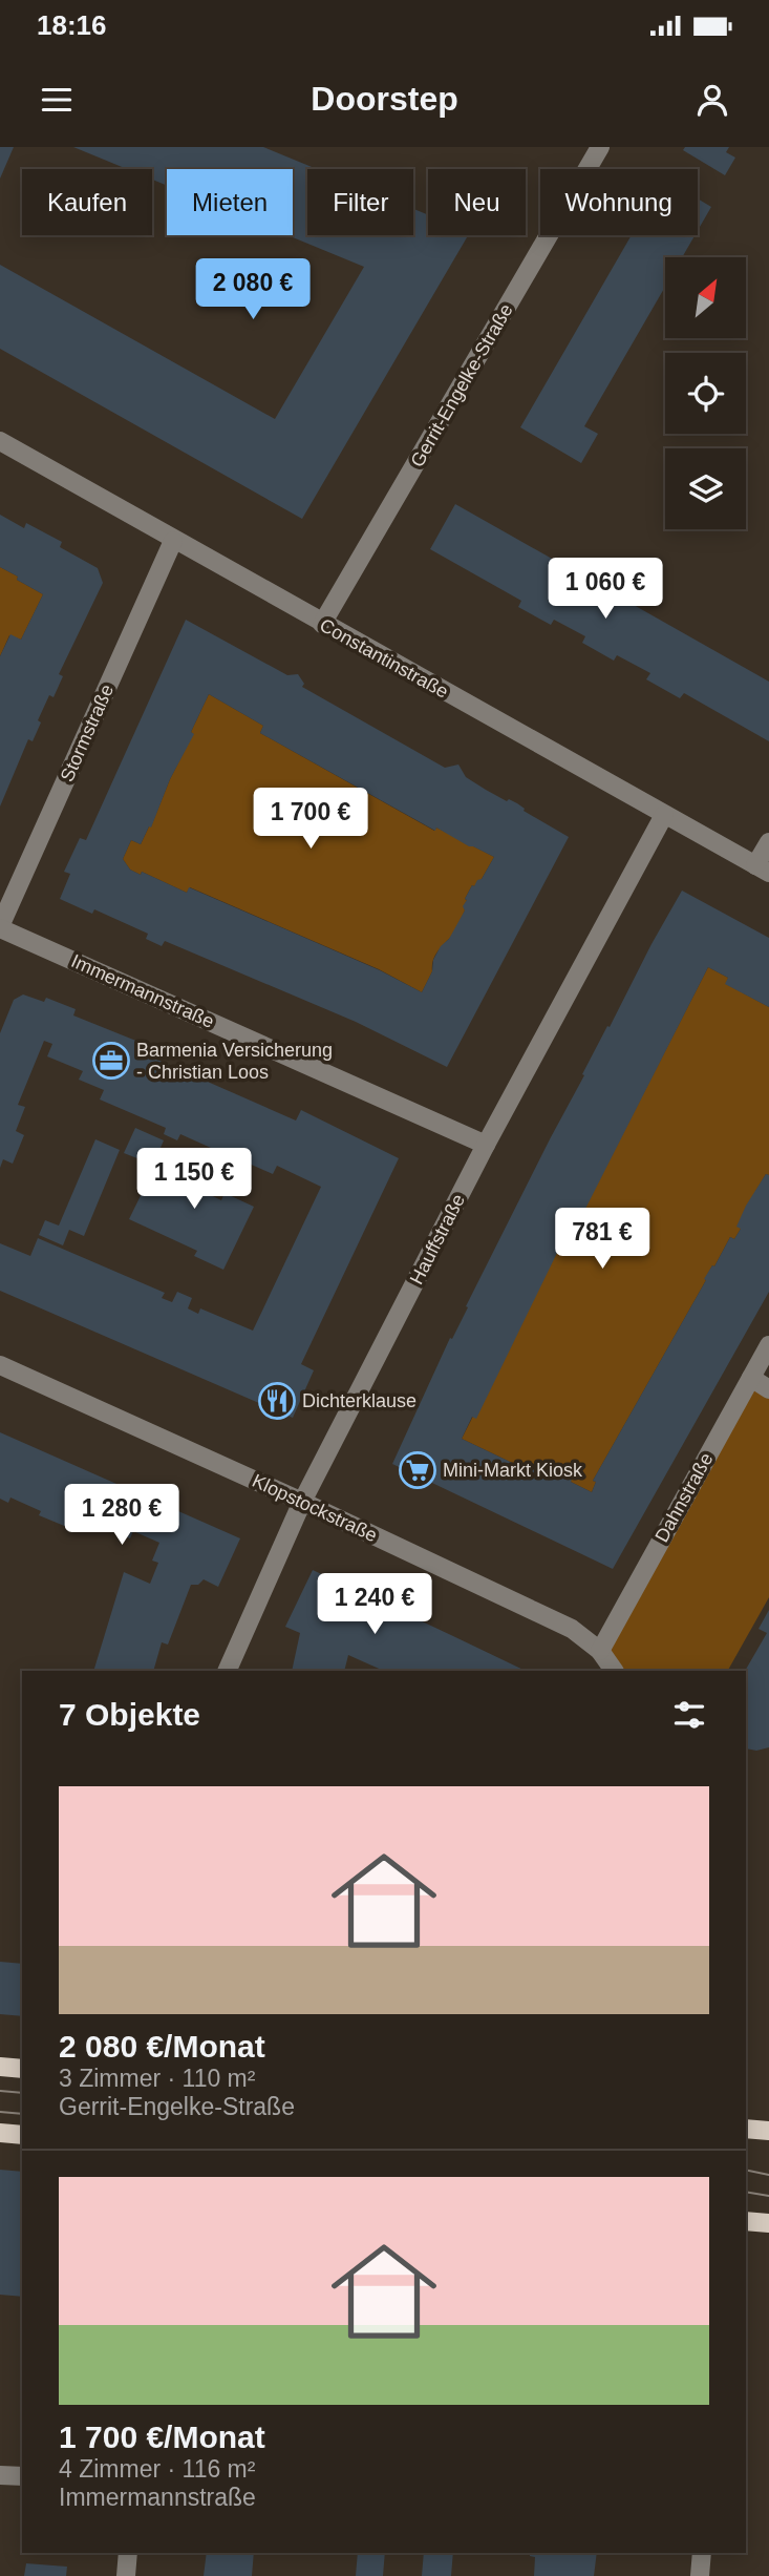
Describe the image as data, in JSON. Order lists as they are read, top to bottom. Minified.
{"streets":{"street":["Gerrit-Engelke-Straße","Constantinstraße","Stormstraße","Immermannstraße","Hauffstraße","Dahnstraße","Klopstockstraße"]},"crossings":[["Gerrit-Engelke-Straße","Constantinstraße"],["Constantinstraße","Stormstraße"],["Constantinstraße","Hauffstraße"],["Stormstraße","Immermannstraße"],["Immermannstraße","Hauffstraße"],["Hauffstraße","Klopstockstraße"],["Dahnstraße","Klopstockstraße"]],"places":{"office":["Barmenia Versicherung - Christian Loos"],"restaurant":["Dichterklause"],"supermarket":["Mini-Markt Kiosk"]},"north":"top right","page":{"status":"18:16","header":"Doorstep","chip":["Kaufen","Mieten","Filter","Neu","Wohnung"],"price":["2 080 €","1 060 €","1 700 €","1 150 €","781 €","1 280 €","1 240 €"],"heading":"7 Objekte","list":[{"name":"2 080 €/Monat","note":"3 Zimmer · 110 m² · Gerrit-Engelke-Straße"},{"name":"1 700 €/Monat","note":"4 Zimmer · 116 m² · Immermannstraße"}]}}
